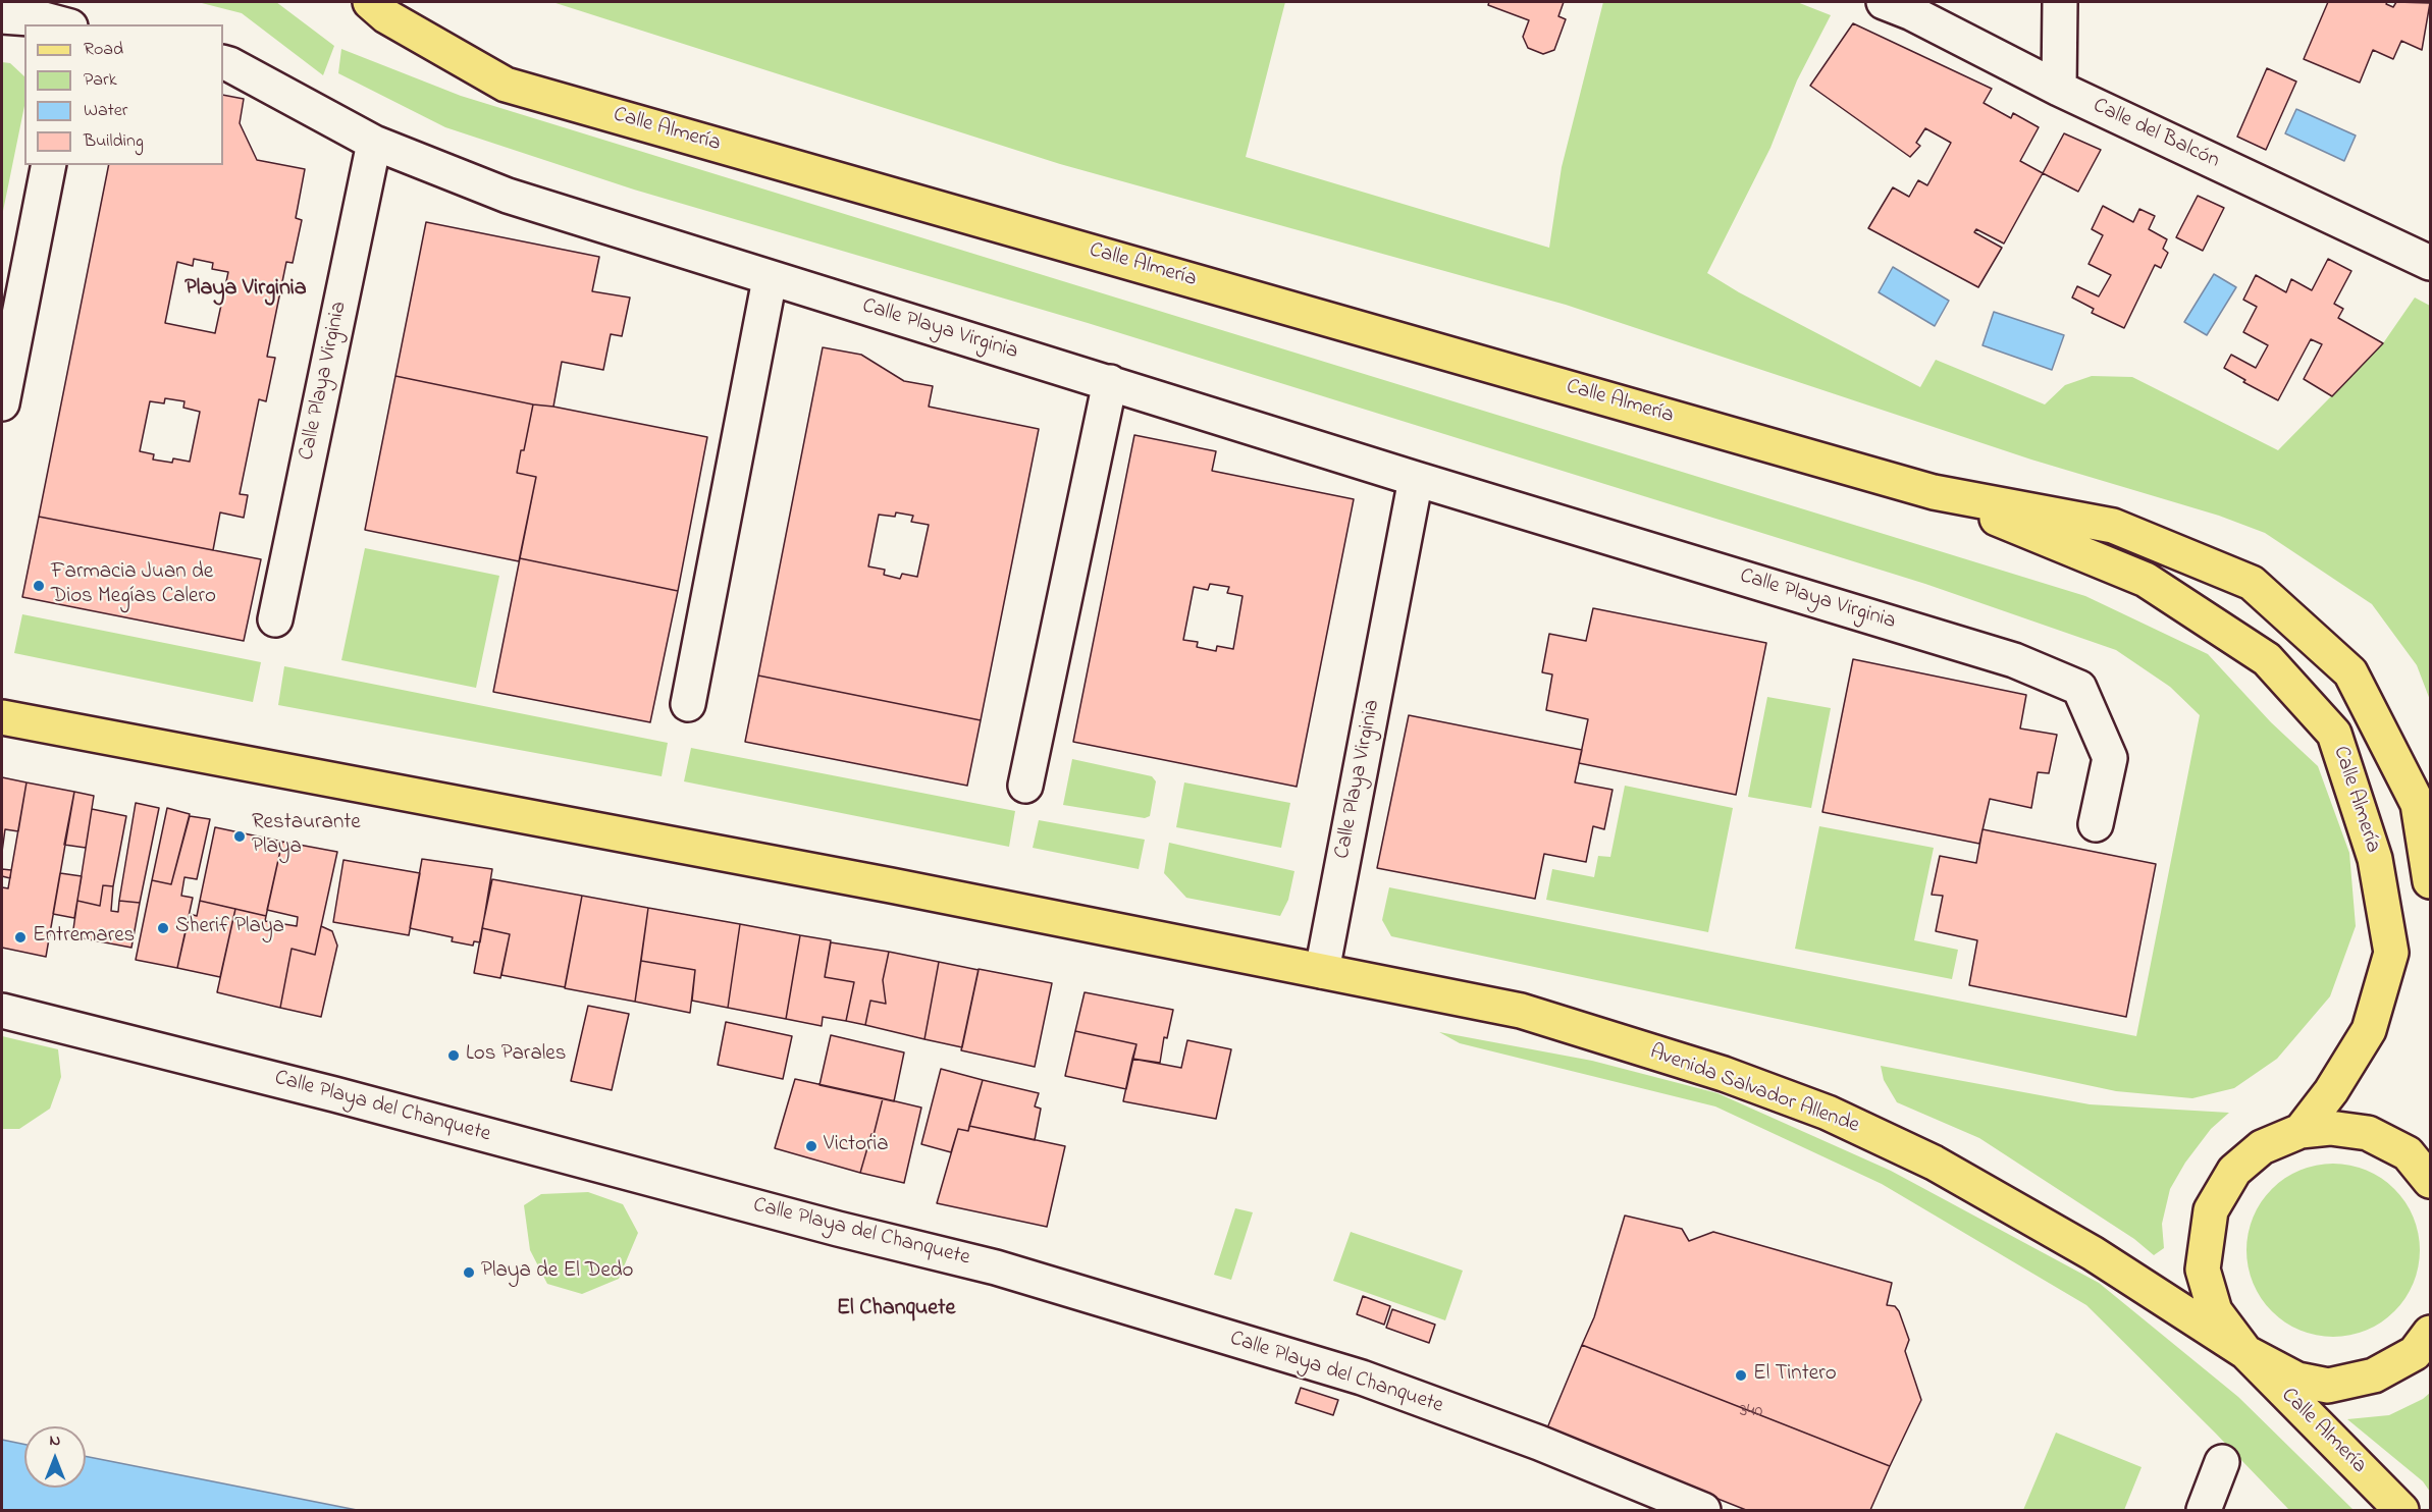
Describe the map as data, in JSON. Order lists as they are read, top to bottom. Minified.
{"streets":{"main road":["Calle Almería","Avenida Salvador Allende"],"street":["Calle del Balcón","Calle Playa Virginia","Calle Playa del Chanquete"]},"crossings":[["Calle Almería","Avenida Salvador Allende"],["Calle Playa Virginia","Avenida Salvador Allende"]],"districts":["Playa Virginia","El Chanquete"],"places":["Farmacia Juan de Dios Megías Calero","Restaurante Playa","Sherif Playa","Entremares","Los Parales","Victoria","Playa de El Dedo","El Tintero"],"house_numbers":["340"],"legend":["Road","Park","Water","Building"],"north":"top"}
